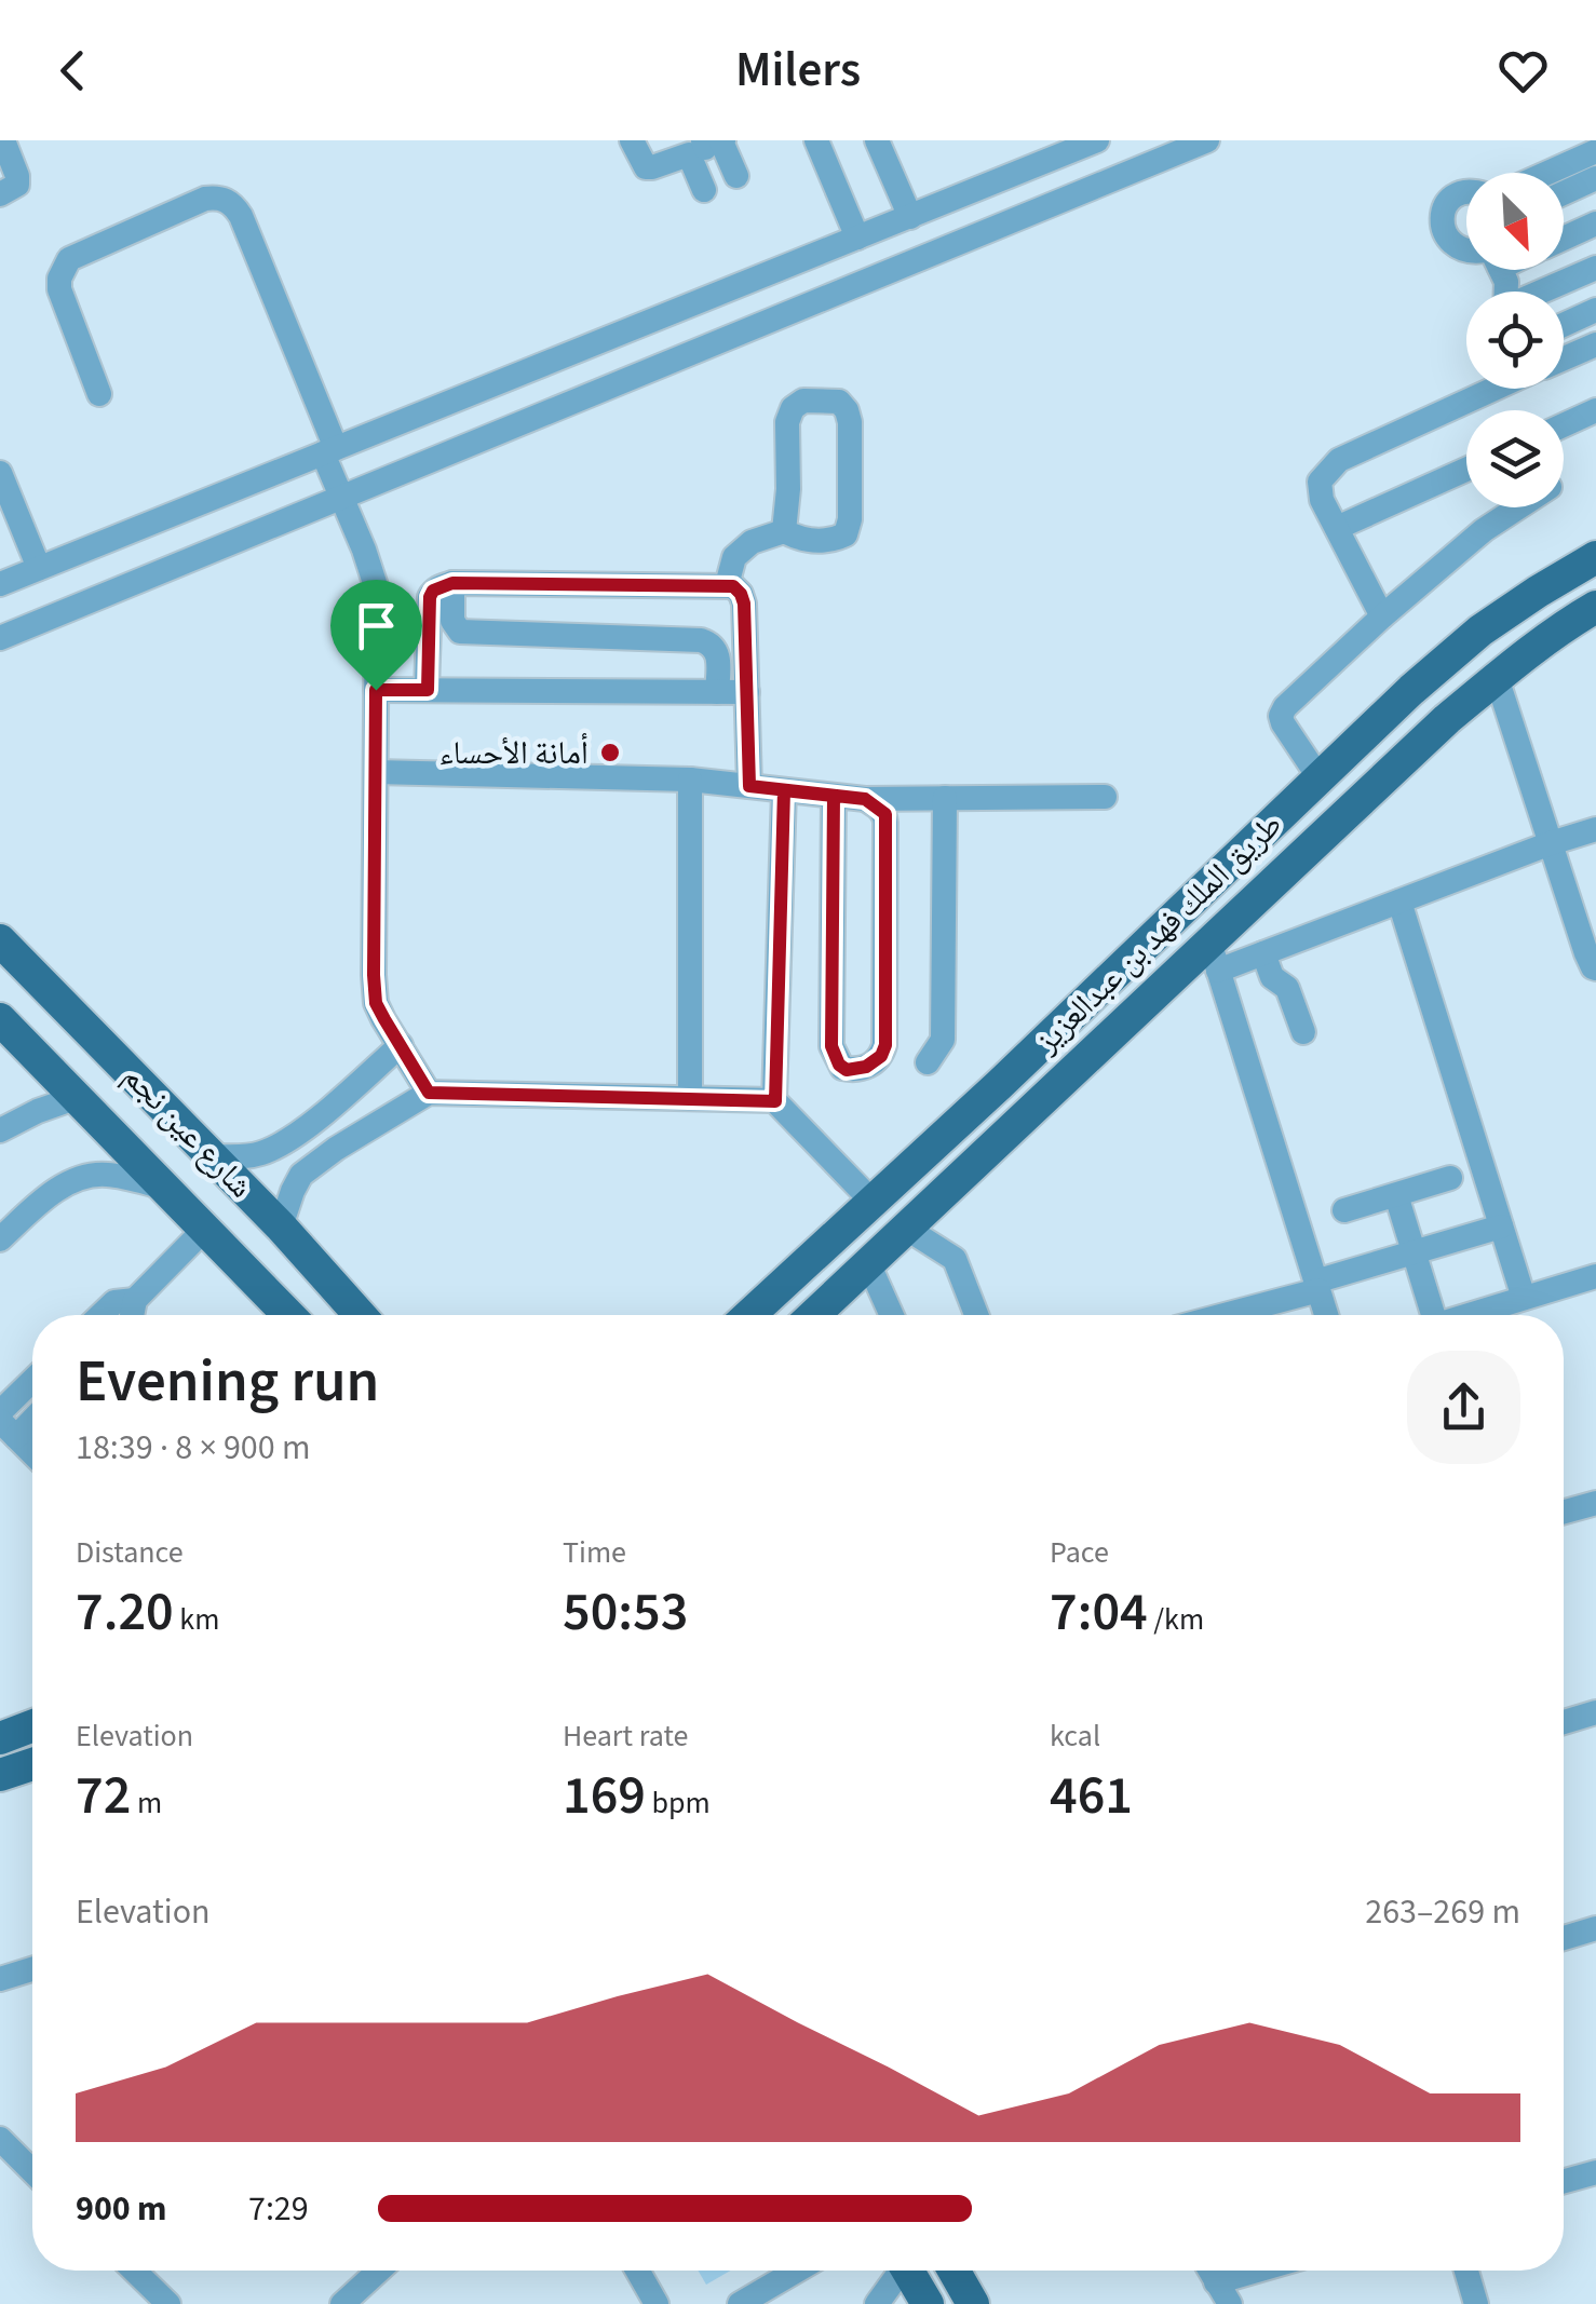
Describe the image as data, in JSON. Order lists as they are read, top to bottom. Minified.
{"streets":{"main road":["طريق الملك فهد بن عبدالعزيز","شارع عين نجم"]},"places":["أمانة الأحساء"],"north":"bottom right","page":{"header":"Milers","heading":["Evening run","18:39 · 8 × 900 m"],"stats":[["Distance","7.20 km"],["Time","50:53"],["Pace","7:04 /km"],["Elevation","72 m"],["Heart rate","169 bpm"],["kcal","461"]],"chart":["Elevation","263–269 m"],"list":[{"name":"900 m","note":"7:29"}]}}
